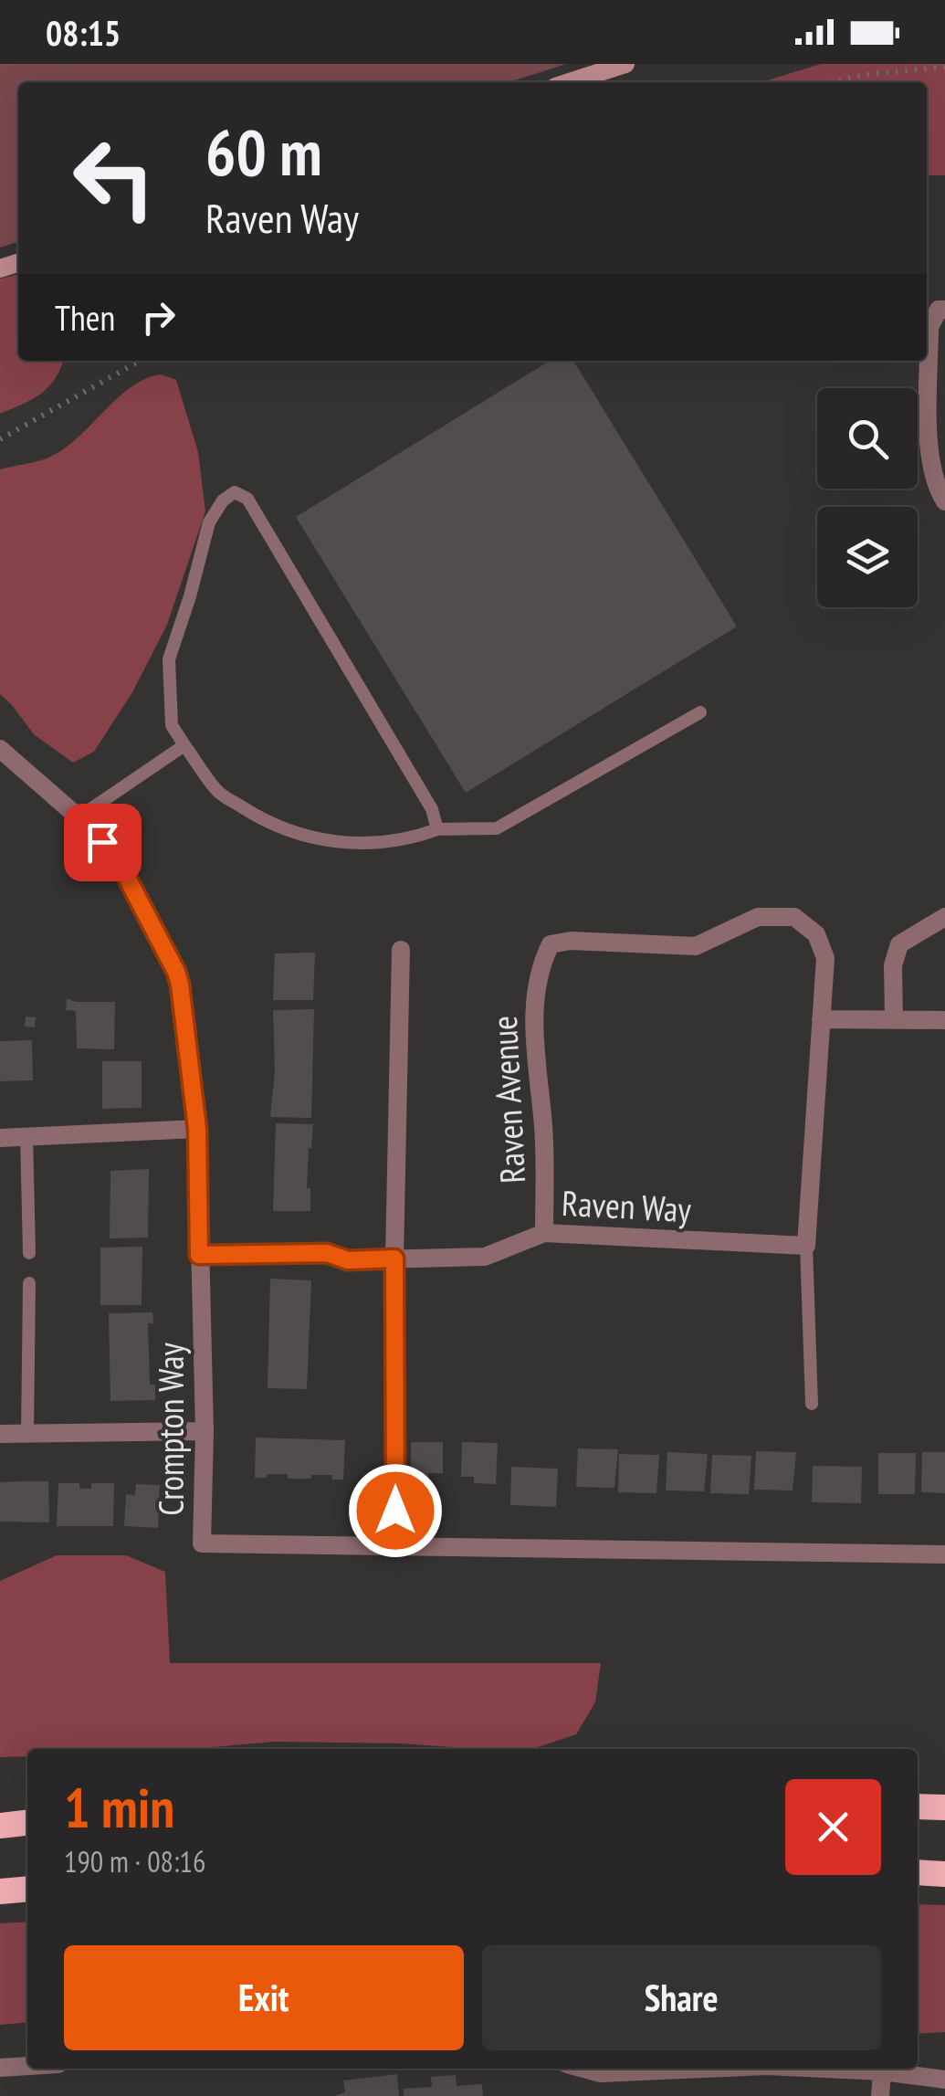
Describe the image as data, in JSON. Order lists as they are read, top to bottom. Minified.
{"streets":{"street":["Raven Avenue","Raven Way","Crompton Way"]},"crossings":[["Raven Avenue","Raven Way"],["Raven Way","Crompton Way"]],"page":{"status":"08:15","turn":["60 m","Raven Way"],"then":"Then","heading":["1 min","190 m · 08:16"],"buttons":["Exit","Share"]}}
